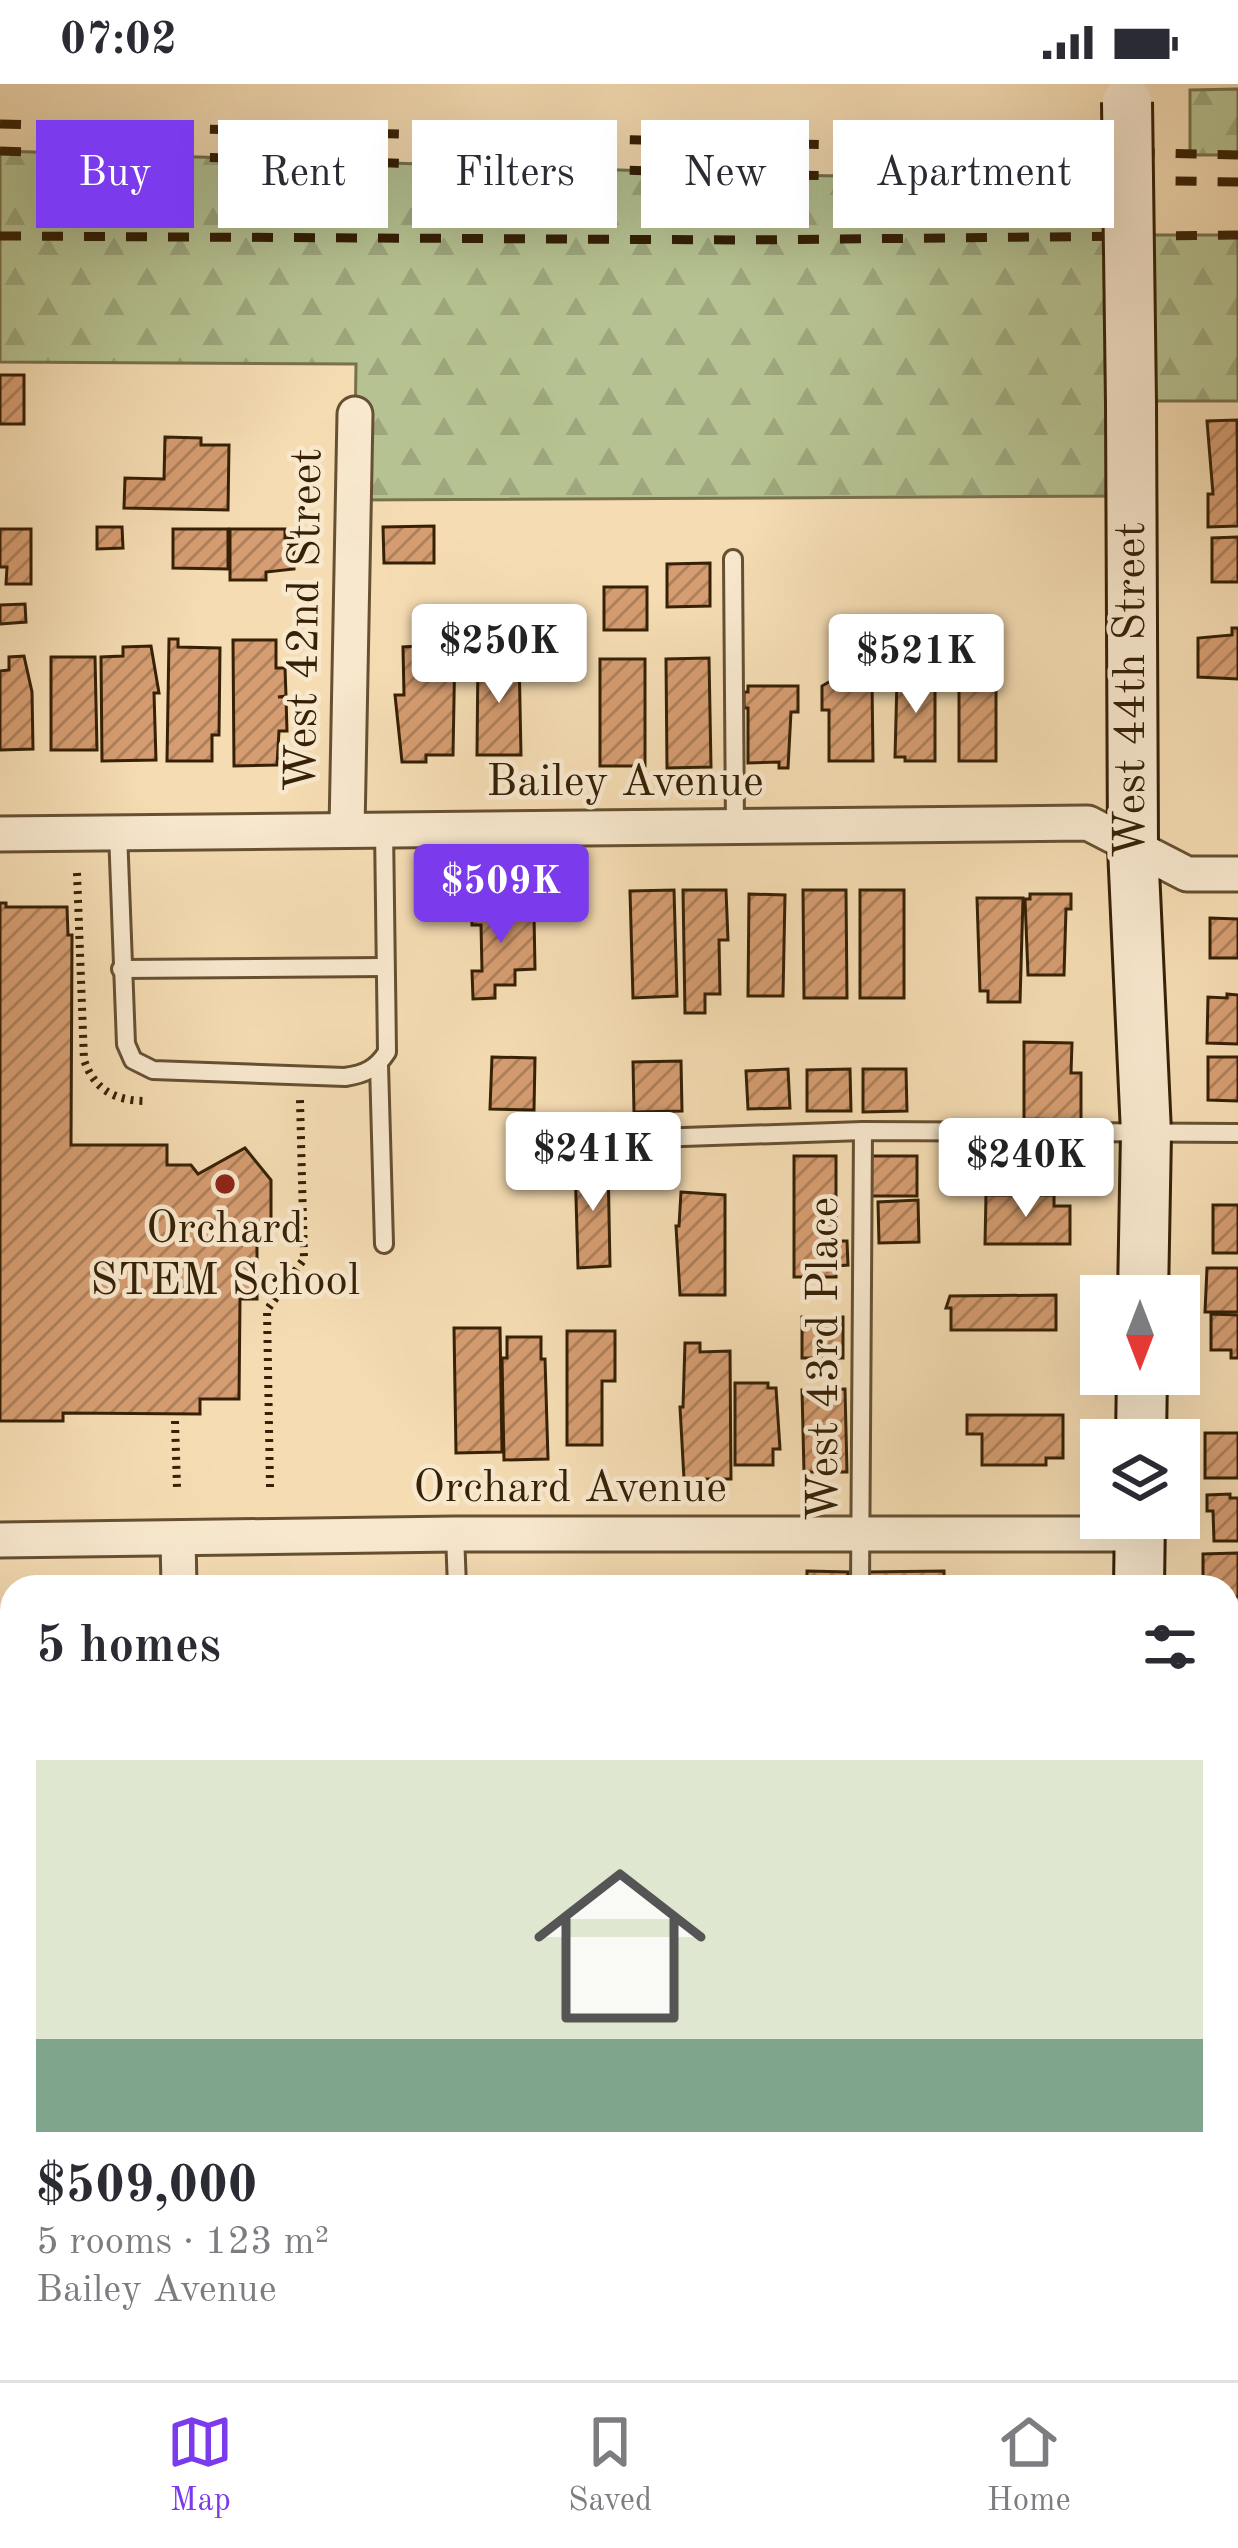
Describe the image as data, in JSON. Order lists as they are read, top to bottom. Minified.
{"streets":{"street":["West 42nd Street","West 44th Street","Bailey Avenue","Orchard Avenue"],"lane":["West 43rd Place"]},"crossings":[["West 42nd Street","Bailey Avenue"],["West 44th Street","Bailey Avenue"],["West 43rd Place","Orchard Avenue"]],"places":["Orchard STEM School"],"north":"bottom","page":{"status":"07:02","chip":["Buy","Rent","Filters","New","Apartment"],"price":["$250K","$521K","$509K","$241K","$240K"],"heading":"5 homes","list":[{"name":"$509,000","note":"5 rooms · 123 m² · Bailey Avenue"}],"tabs":["Map","Saved","Home"]}}
